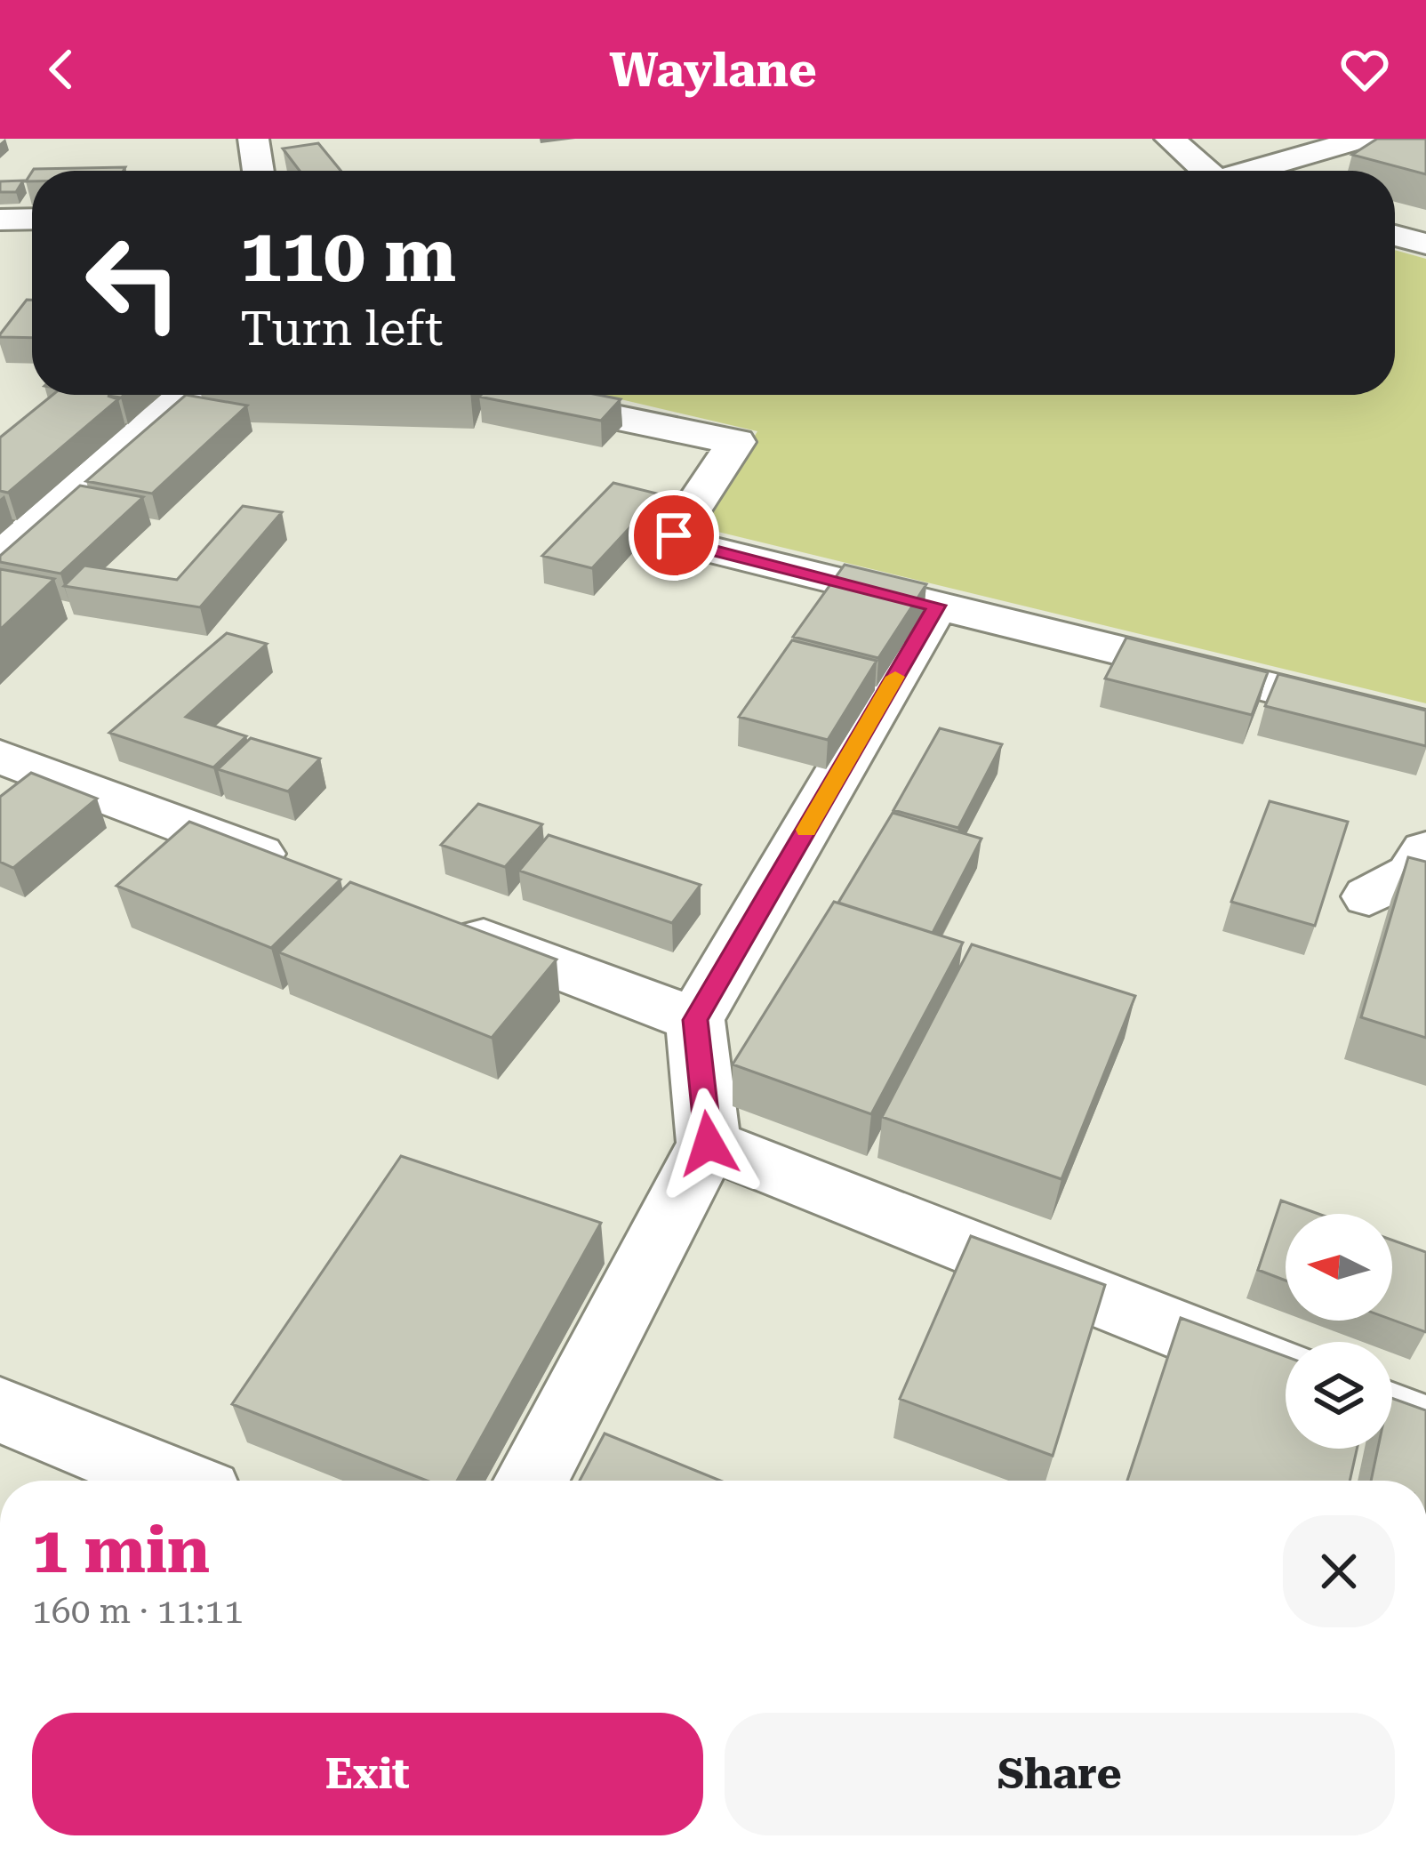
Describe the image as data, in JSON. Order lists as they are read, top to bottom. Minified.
{"north":"left","page":{"header":"Waylane","turn":["110 m","Turn left"],"heading":["1 min","160 m · 11:11"],"buttons":["Exit","Share"]}}
